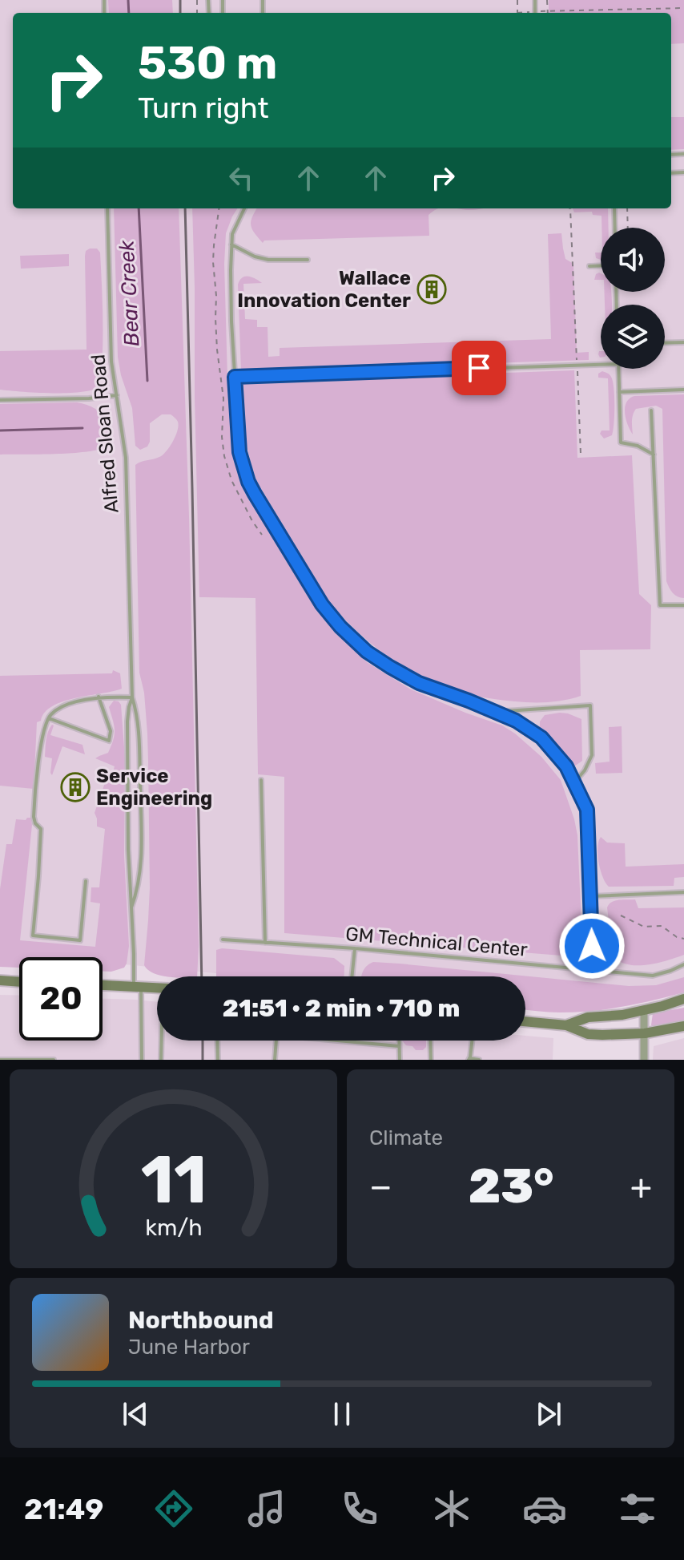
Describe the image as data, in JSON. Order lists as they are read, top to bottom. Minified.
{"streets":{"lane":["Alfred Sloan Road","GM Technical Center"]},"water":["Bear Creek"],"places":{"building":["Wallace Innovation Center","Service Engineering"]},"page":{"turn":["530 m","Turn right"],"limit":"20","trip":"21:51 · 2 min · 710 m","tile":"Climate","heat":["−","23°","+"],"song":["Northbound","June Harbor"],"tabs":"21:49","gauge":["11","km/h"]}}
